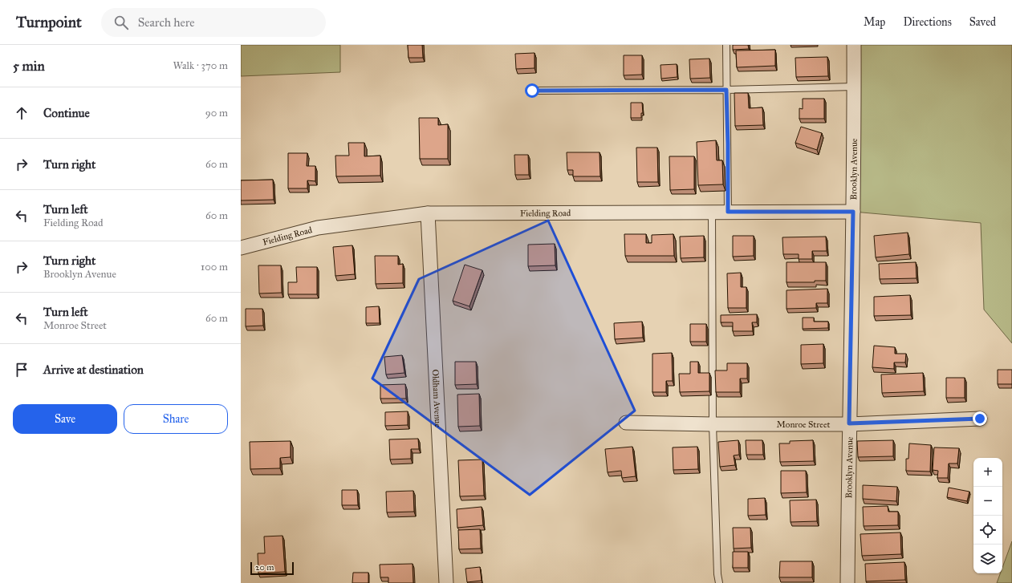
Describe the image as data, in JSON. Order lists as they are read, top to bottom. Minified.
{"streets":{"street":["Brooklyn Avenue","Fielding Road","Oldham Avenue","Monroe Street"]},"crossings":[["Brooklyn Avenue","Fielding Road"],["Brooklyn Avenue","Monroe Street"],["Fielding Road","Oldham Avenue"]],"scale_bar":"20 m","page":{"header":"Turnpoint","search":"Search here","nav":["Map","Directions","Saved"],"heading":["5 min","Walk · 370 m"],"list":[["Continue","90 m"],["Turn right","60 m"],["Turn left","Fielding Road","60 m"],["Turn right","Brooklyn Avenue","100 m"],["Turn left","Monroe Street","60 m"],"Arrive at destination"],"buttons":["Save","Share"],"map_buttons":["+","−"],"scale":"20 m"}}
